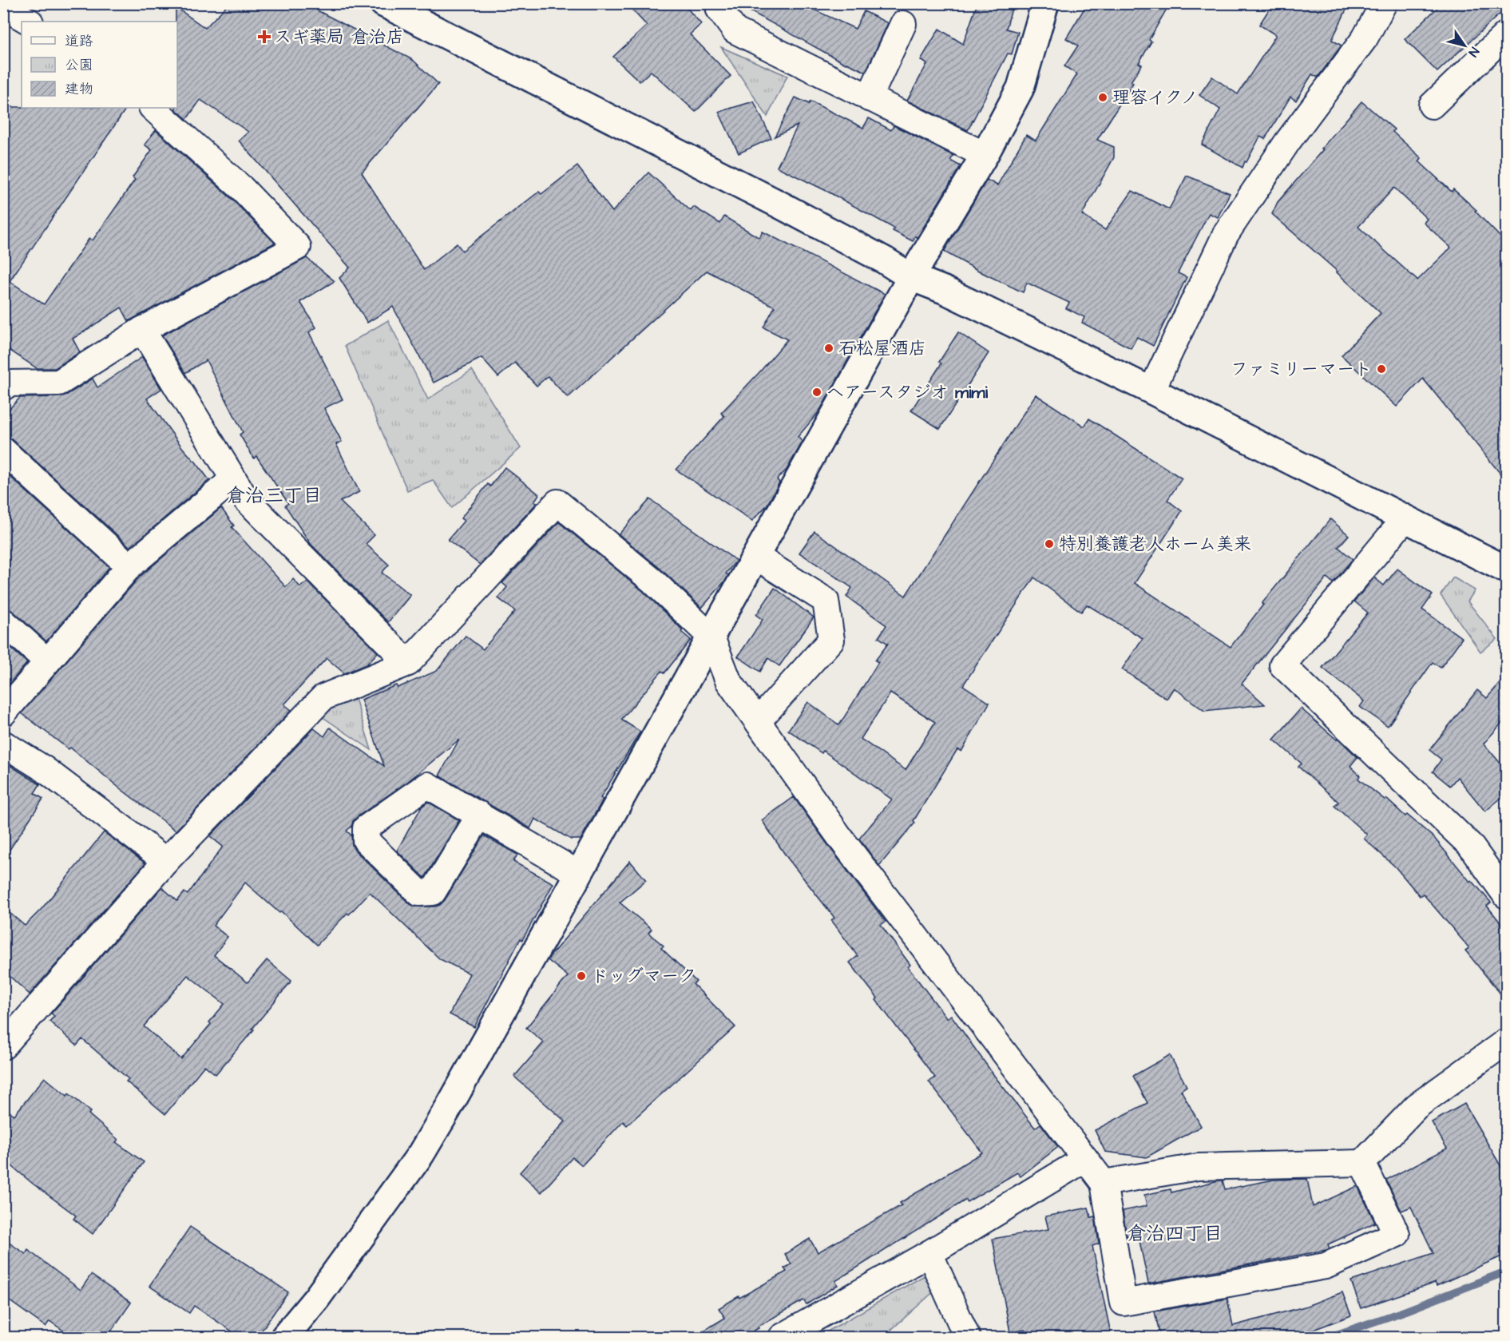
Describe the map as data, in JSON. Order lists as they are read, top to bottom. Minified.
{"districts":["倉治三丁目","倉治四丁目"],"places":{"health":["スギ薬局 倉治店"],"other":["理容イクノ","石松屋酒店","ファミリーマート","ヘアースタジオ mimi","特別養護老人ホーム美来","ドッグマーク"]},"legend":["道路","公園","建物"],"north":"bottom right"}
